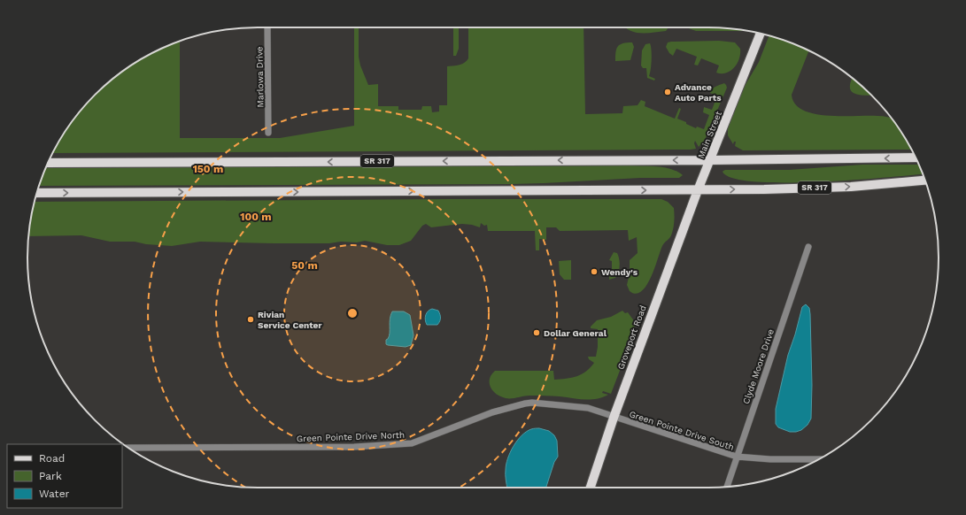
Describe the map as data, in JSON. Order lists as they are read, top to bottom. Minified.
{"streets":{"main road":["Main Street","SR 317","Groveport Road"],"street":["Marlowa Drive","Clyde Moore Drive","Green Pointe Drive South","Green Pointe Drive North"]},"crossings":[["Main Street","SR 317"],["Main Street","Groveport Road"],["SR 317","Groveport Road"],["Groveport Road","Green Pointe Drive South"],["Groveport Road","Green Pointe Drive North"],["Clyde Moore Drive","Green Pointe Drive South"],["Green Pointe Drive South","Green Pointe Drive North"]],"places":["Advance Auto Parts","Wendy's","Rivian Service Center","Dollar General"],"legend":["Road","Park","Water"],"rings":["150 m","100 m","50 m"]}
